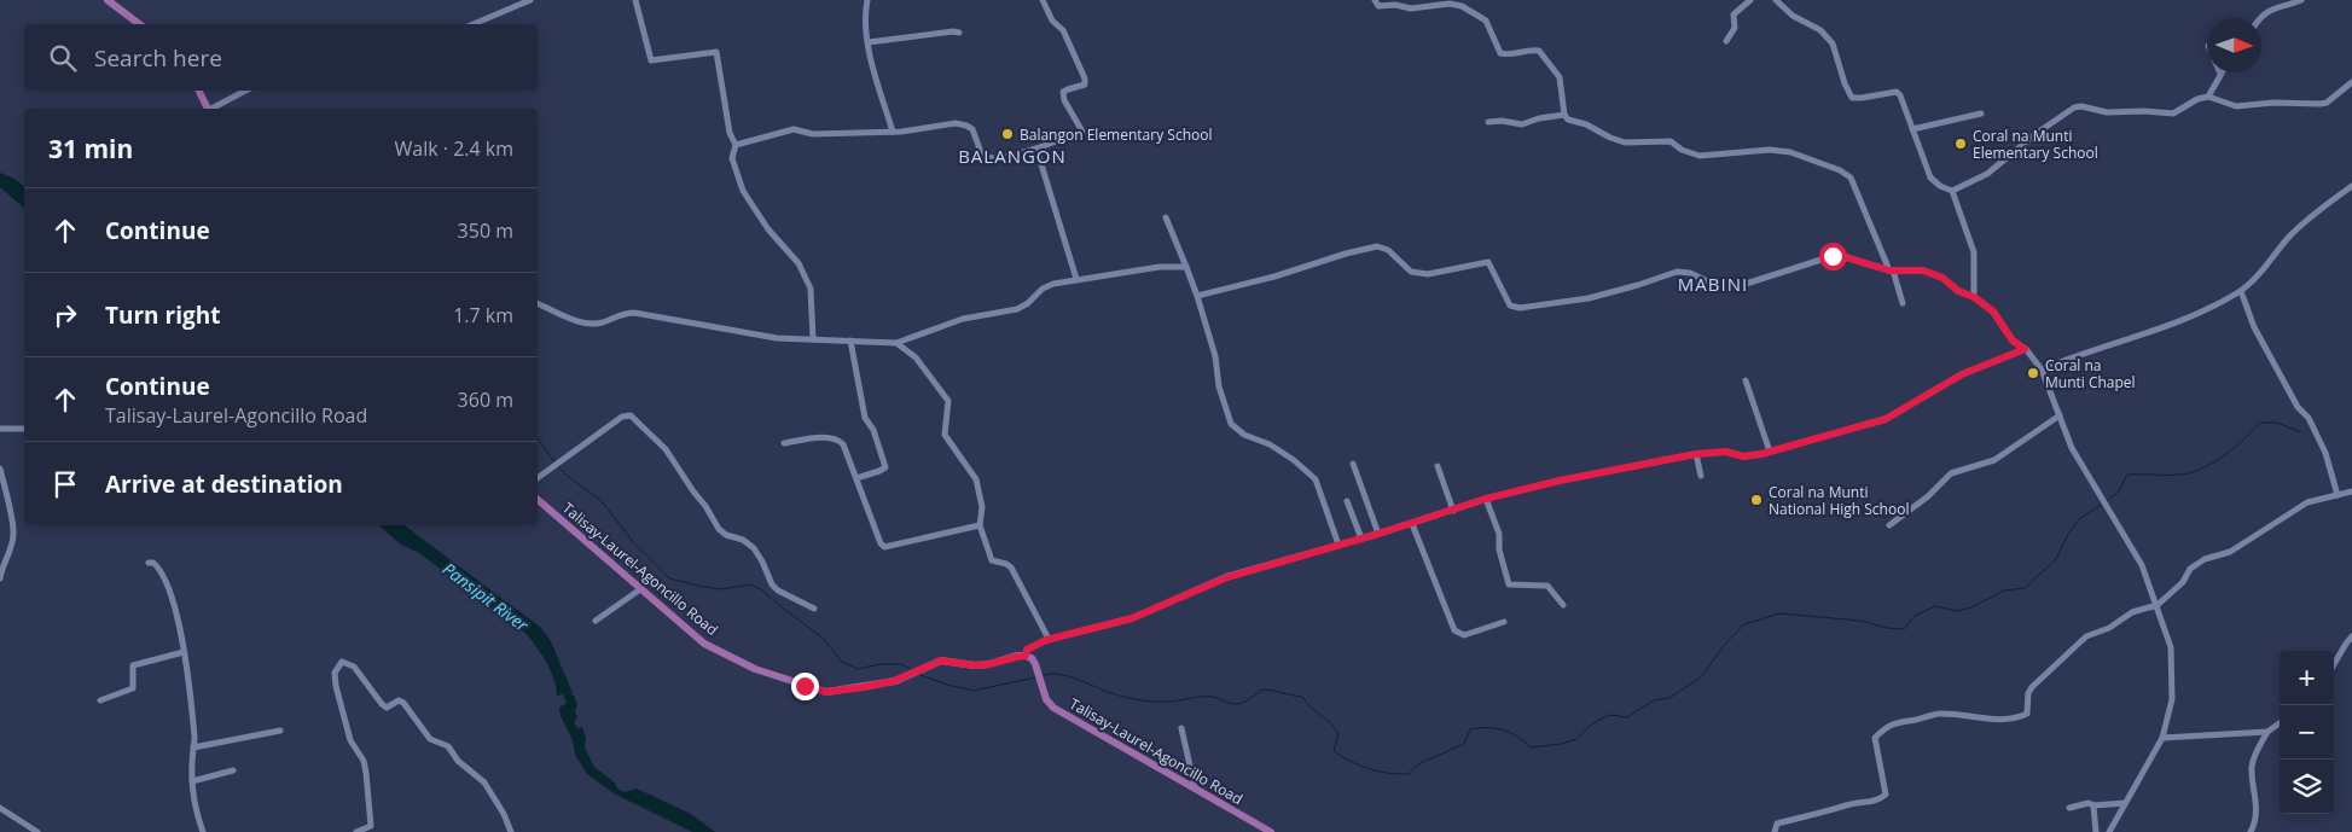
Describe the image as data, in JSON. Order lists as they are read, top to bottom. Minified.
{"streets":{"main road":["Talisay-Laurel-Agoncillo Road"]},"districts":["BALANGON","MABINI"],"water":["Pansipit River"],"places":["Balangon Elementary School","Coral na Munti Elementary School","Coral na Munti Chapel","Coral na Munti National High School"],"north":"right","page":{"search":"Search here","heading":["31 min","Walk · 2.4 km"],"list":[["Continue","350 m"],["Turn right","1.7 km"],["Continue","Talisay-Laurel-Agoncillo Road","360 m"],"Arrive at destination"],"map_buttons":["+","−"]}}
